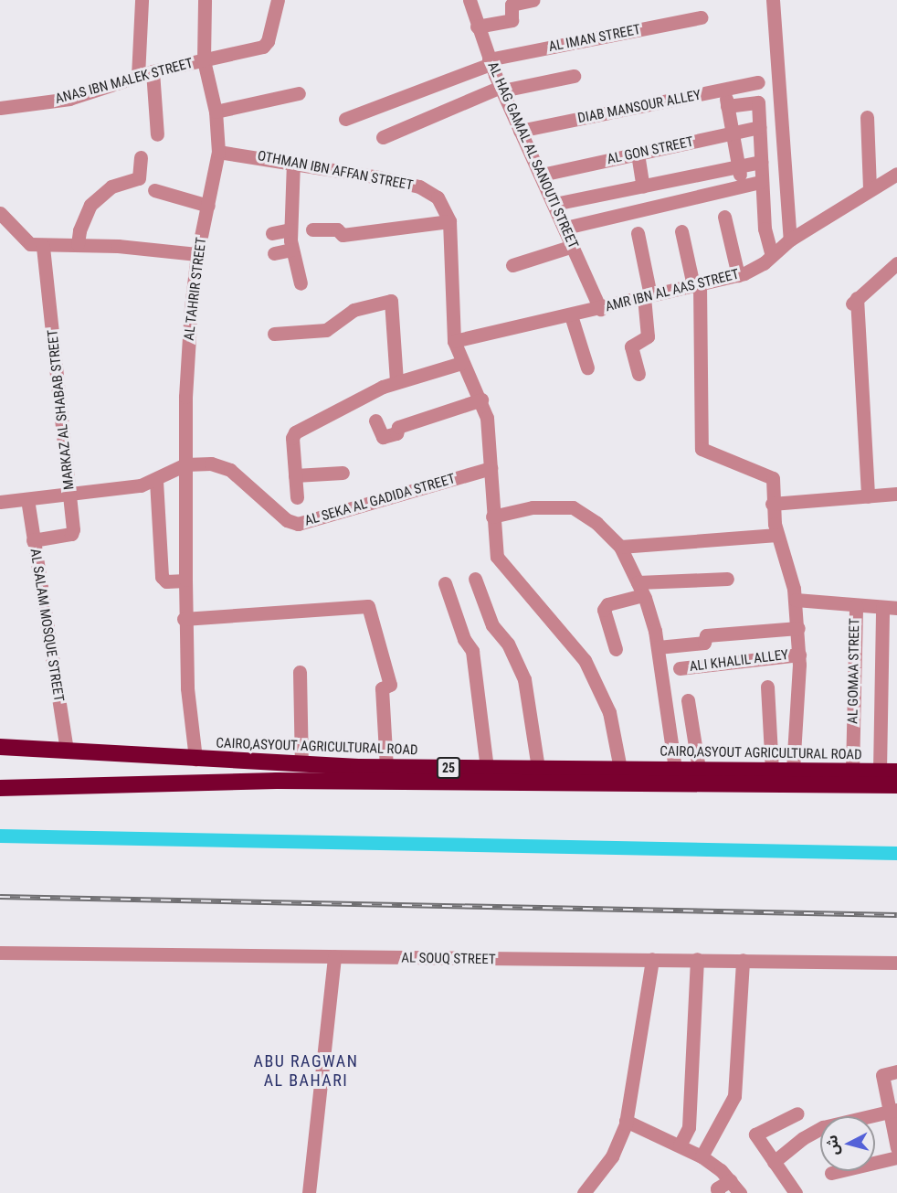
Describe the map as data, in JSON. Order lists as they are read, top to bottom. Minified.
{"streets":{"highway":["CAIRO,ASYOUT AGRICULTURAL ROAD","25"],"street":["AL IMAN STREET","ANAS IBN MALEK STREET","DIAB MANSOUR ALLEY","AL GON STREET","AL HAG GAMAL AL SANOUTI STREET","OTHMAN IBN AFFAN STREET","AL TAHRIR STREET","AMR IBN AL AAS STREET","MARKAZ AL SHABAB STREET","AL SEKA AL GADIDA STREET","AL SALAM MOSQUE STREET","ALI KHALIL ALLEY","AL GOMAA STREET","AL SOUQ STREET"]},"crossings":[["AL IMAN STREET","AL HAG GAMAL AL SANOUTI STREET"],["ANAS IBN MALEK STREET","AL TAHRIR STREET"],["DIAB MANSOUR ALLEY","AL HAG GAMAL AL SANOUTI STREET"],["AL GON STREET","AL HAG GAMAL AL SANOUTI STREET"],["AL HAG GAMAL AL SANOUTI STREET","AMR IBN AL AAS STREET"],["OTHMAN IBN AFFAN STREET","AL TAHRIR STREET"],["OTHMAN IBN AFFAN STREET","AMR IBN AL AAS STREET"],["OTHMAN IBN AFFAN STREET","AL SEKA AL GADIDA STREET"],["OTHMAN IBN AFFAN STREET","CAIRO,ASYOUT AGRICULTURAL ROAD"],["AL TAHRIR STREET","AL SEKA AL GADIDA STREET"],["AL TAHRIR STREET","CAIRO,ASYOUT AGRICULTURAL ROAD"],["MARKAZ AL SHABAB STREET","AL SEKA AL GADIDA STREET"],["MARKAZ AL SHABAB STREET","AL SALAM MOSQUE STREET"],["AL SEKA AL GADIDA STREET","AL SALAM MOSQUE STREET"],["AL SALAM MOSQUE STREET","CAIRO,ASYOUT AGRICULTURAL ROAD"],["AL GOMAA STREET","CAIRO,ASYOUT AGRICULTURAL ROAD"]],"districts":["ABU RAGWAN AL BAHARI"],"north":"left"}
